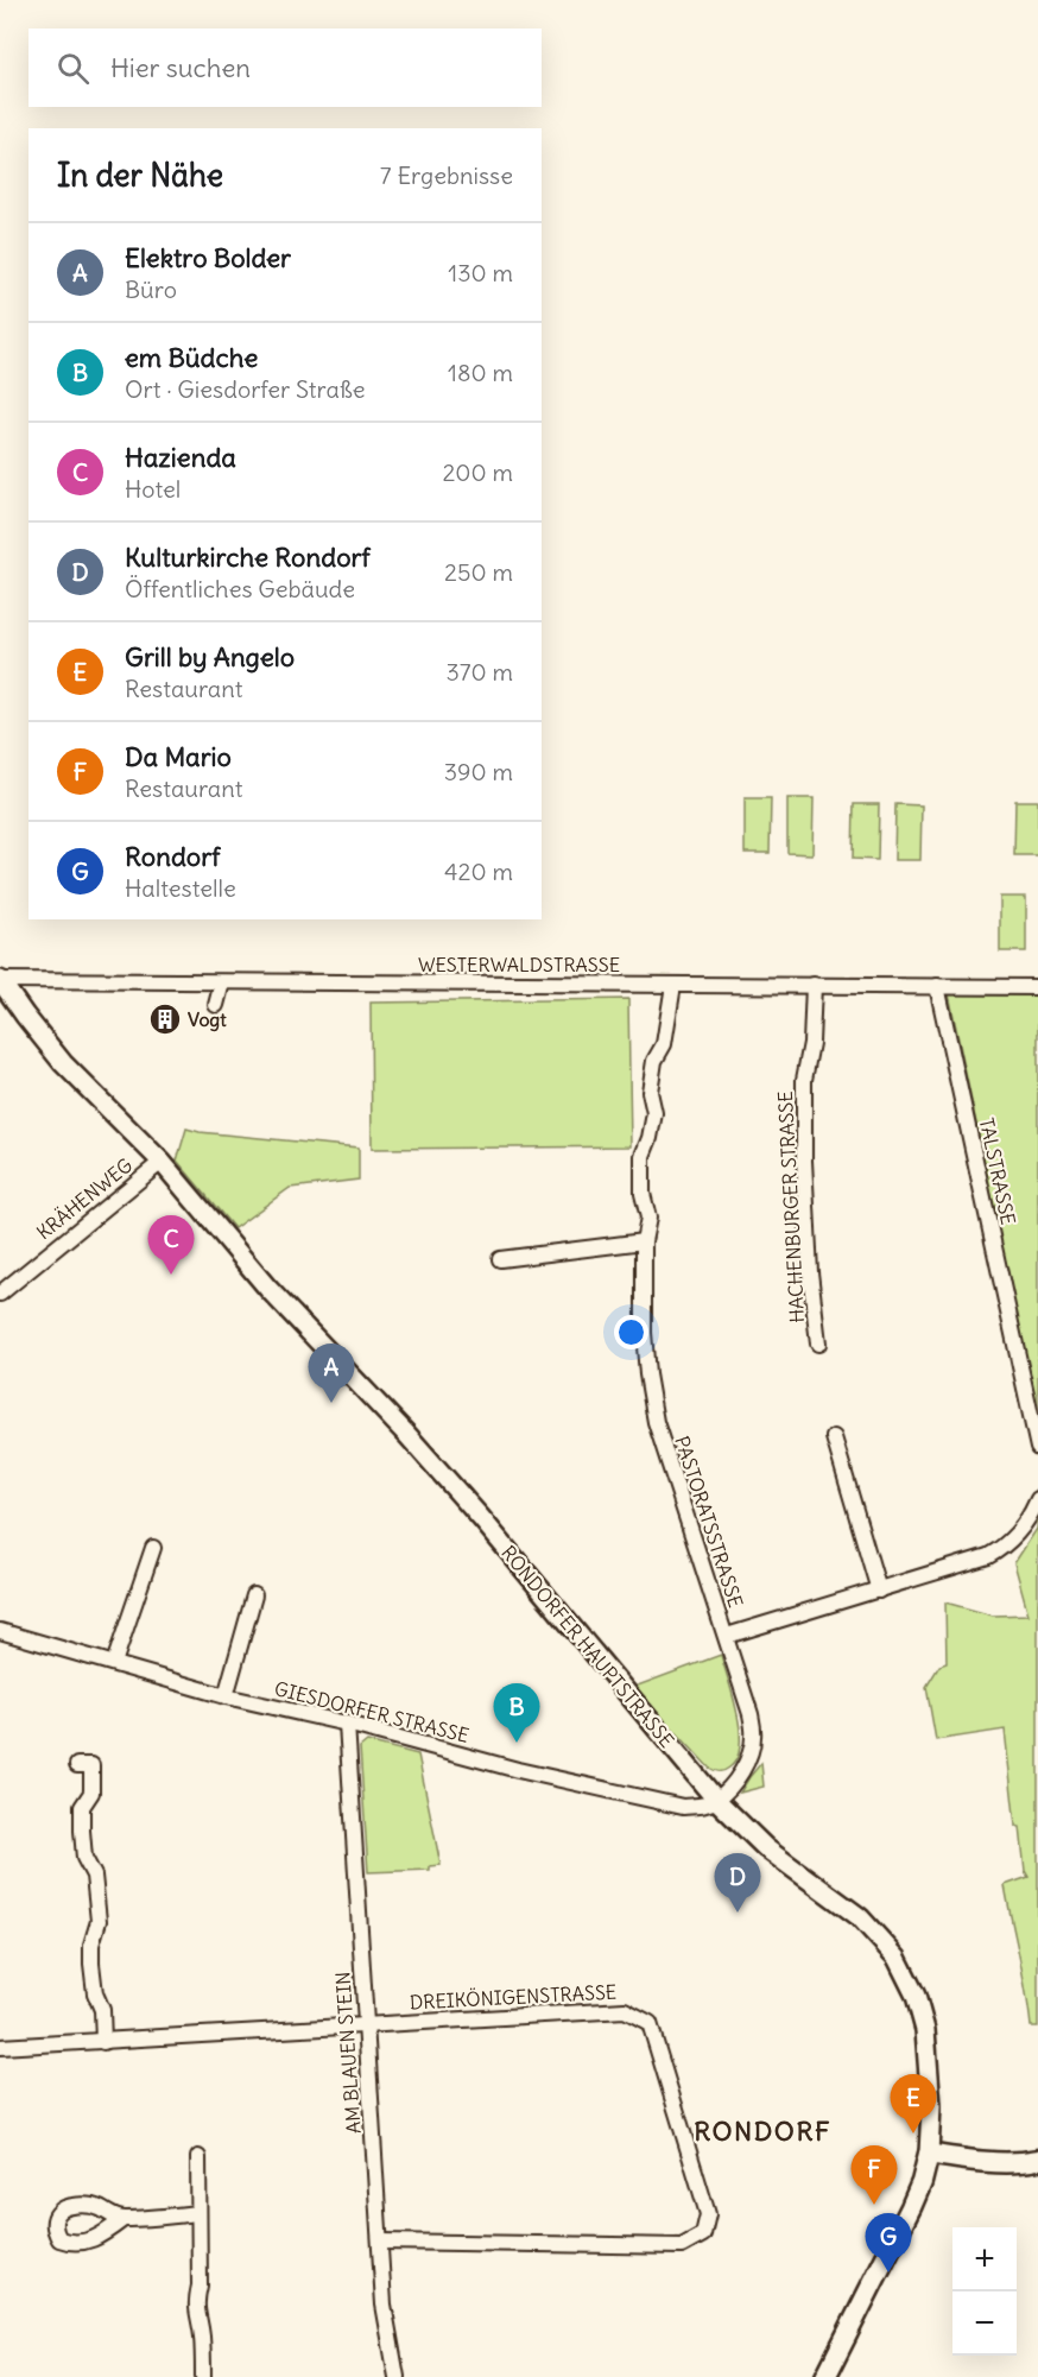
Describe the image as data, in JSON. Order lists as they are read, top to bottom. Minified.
{"streets":{"main road":["RONDORFER HAUPTSTRASSE"],"street":["WESTERWALDSTRASSE","TALSTRASSE","KRÄHENWEG","HACHENBURGER STRASSE","PASTORATSSTRASSE","GIESDORFER STRASSE","DREIKÖNIGENSTRASSE","AM BLAUEN STEIN"]},"crossings":[["WESTERWALDSTRASSE","TALSTRASSE"],["WESTERWALDSTRASSE","HACHENBURGER STRASSE"],["WESTERWALDSTRASSE","PASTORATSSTRASSE"],["WESTERWALDSTRASSE","RONDORFER HAUPTSTRASSE"],["KRÄHENWEG","RONDORFER HAUPTSTRASSE"],["PASTORATSSTRASSE","RONDORFER HAUPTSTRASSE"],["PASTORATSSTRASSE","GIESDORFER STRASSE"],["RONDORFER HAUPTSTRASSE","GIESDORFER STRASSE"],["GIESDORFER STRASSE","AM BLAUEN STEIN"],["DREIKÖNIGENSTRASSE","AM BLAUEN STEIN"]],"districts":["RONDORF"],"places":{"building":["Vogt"]},"page":{"search":"Hier suchen","heading":["In der Nähe","7 Ergebnisse"],"list":[{"mark":"A","name":"Elektro Bolder","note":"Büro","value":"130 m"},{"mark":"B","name":"em Büdche","note":"Ort · Giesdorfer Straße","value":"180 m"},{"mark":"C","name":"Hazienda","note":"Hotel","value":"200 m"},{"mark":"D","name":"Kulturkirche Rondorf","note":"Öffentliches Gebäude","value":"250 m"},{"mark":"E","name":"Grill by Angelo","note":"Restaurant","value":"370 m"},{"mark":"F","name":"Da Mario","note":"Restaurant","value":"390 m"},{"mark":"G","name":"Rondorf","note":"Haltestelle","value":"420 m"}],"pins":["C","A","B","D","E","F","G"],"map_buttons":["+","−"]}}
